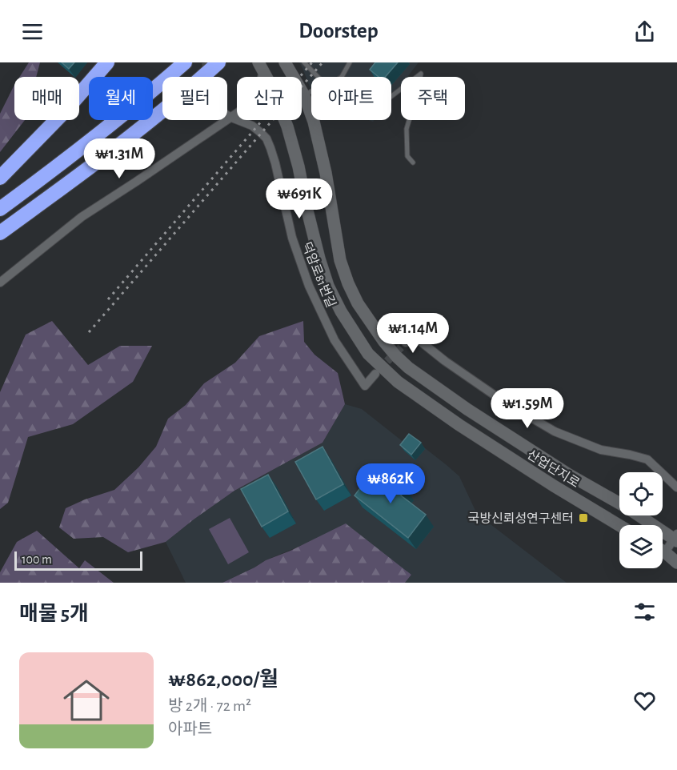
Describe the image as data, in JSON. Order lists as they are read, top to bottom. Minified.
{"streets":{"main road":["산업단지로"],"street":["덕암로81번길"]},"places":{"transit":["국방신뢰성연구센터"]},"scale_bar":"100 m","page":{"header":"Doorstep","chip":["매매","월세","필터","신규","아파트","주택"],"price":["₩1.31M","₩691K","₩1.14M","₩1.59M","₩862K"],"scale":"100 m","heading":"매물 5개","list":[{"name":"₩862,000/월","note":"방 2개 · 72 m² · 아파트"}]}}
